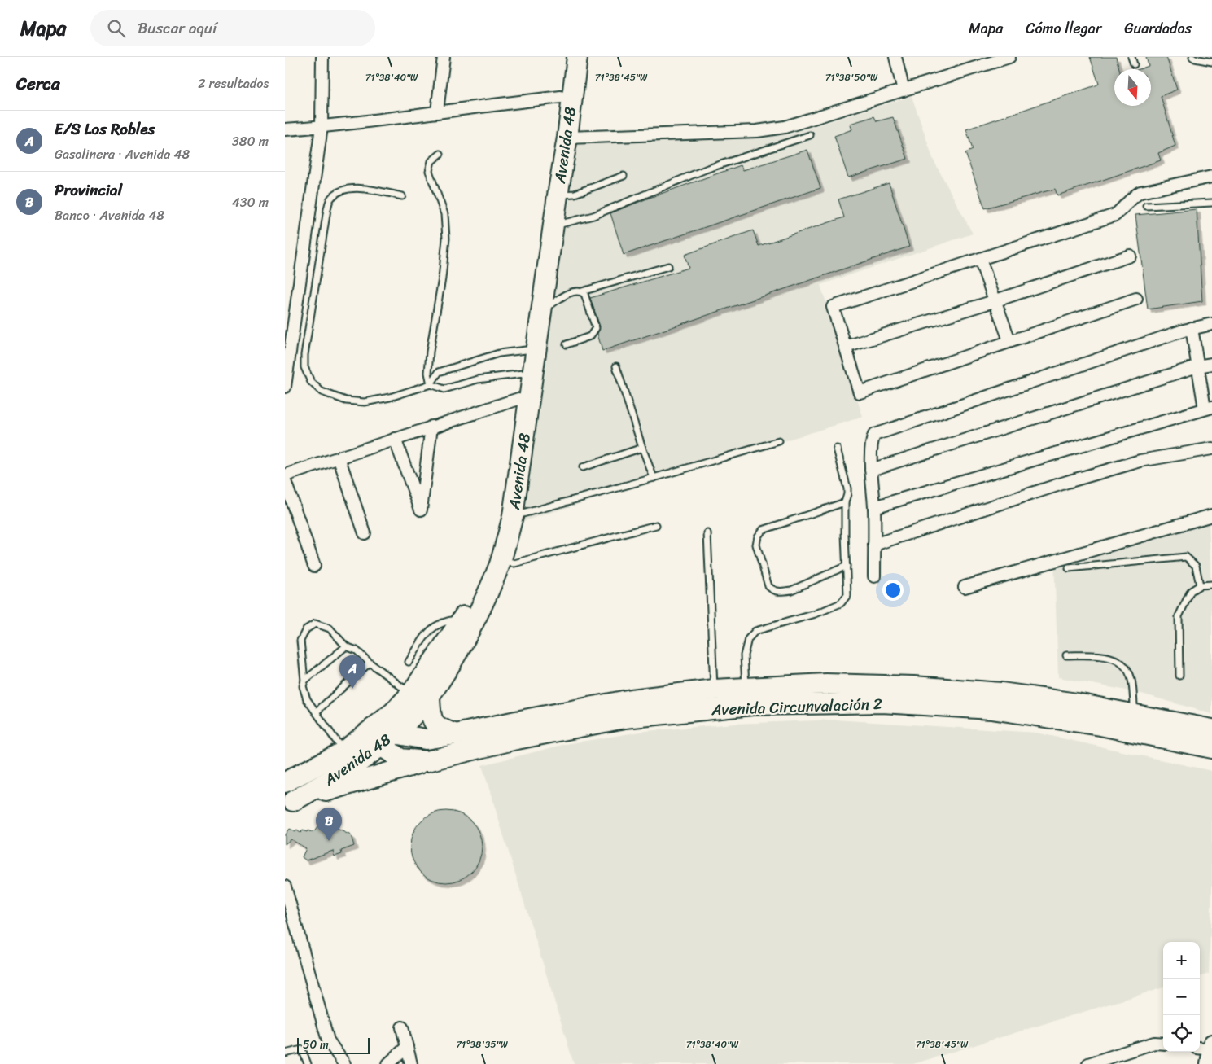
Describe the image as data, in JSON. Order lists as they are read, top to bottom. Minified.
{"streets":{"highway":["Avenida 48","Avenida Circunvalación 2"]},"crossings":[["Avenida 48","Avenida Circunvalación 2"]],"scale_bar":"50 m","north":"bottom","page":{"header":"Mapa","search":"Buscar aquí","nav":["Mapa","Cómo llegar","Guardados"],"heading":["Cerca","2 resultados"],"list":[{"mark":"A","name":"E/S Los Robles","note":"Gasolinera · Avenida 48","value":"380 m"},{"mark":"B","name":"Provincial","note":"Banco · Avenida 48","value":"430 m"}],"pins":["A","B"],"map_buttons":["+","−"],"scale":"50 m"},"coordinates":["71°38'40\"W","71°38'45\"W","71°38'50\"W","71°38'35\"W"]}
